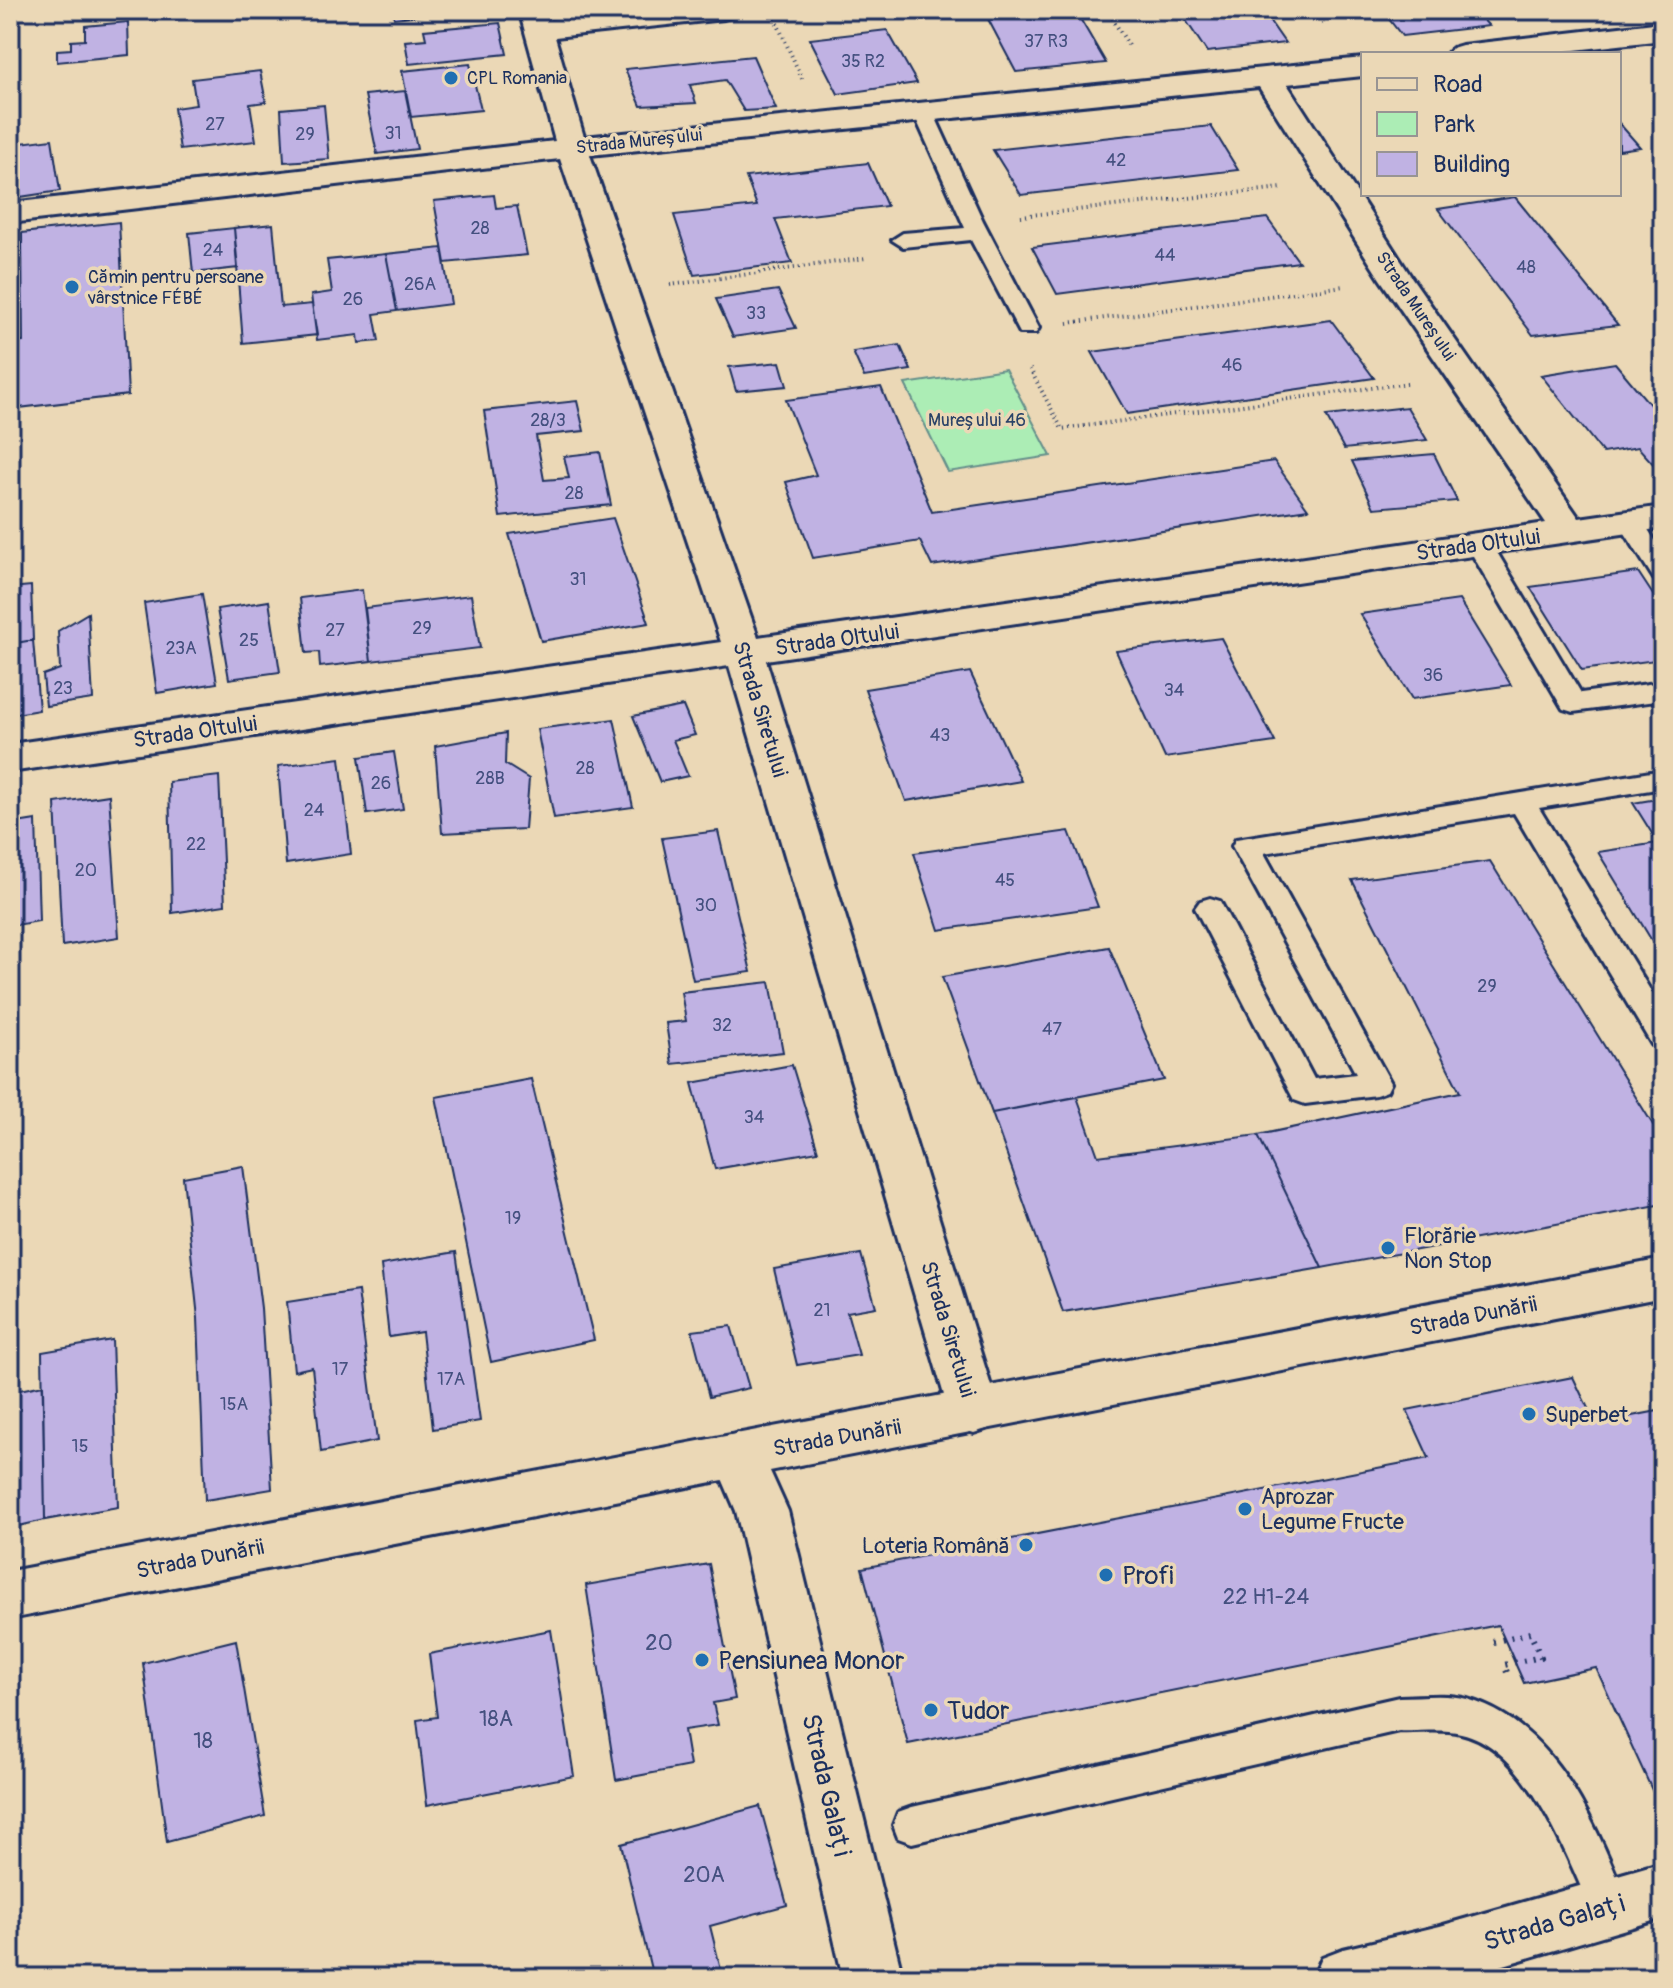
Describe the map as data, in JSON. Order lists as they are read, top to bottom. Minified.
{"streets":{"street":["Strada Mureșului","Strada Oltului","Strada Siretului","Strada Dunării","Strada Galați"]},"crossings":[["Strada Mureșului","Strada Oltului"],["Strada Mureșului","Strada Siretului"],["Strada Oltului","Strada Siretului"],["Strada Siretului","Strada Dunării"],["Strada Dunării","Strada Galați"]],"parks":["Mureșului 46"],"places":["CPL Romania","Cămin pentru persoane vârstnice FÉBÉ","Florărie Non Stop","Superbet","Aprozar Legume Fructe","Loteria Română","Profi","Pensiunea Monor","Tudor"],"house_numbers":["37 R3","35 R2","27","31","29","42","28","24","44","48","26A","26","33","46","28/3","28","31","29","27","25","23A","36","23","34","43","28","28B","26","24","22","20","45","30","29","32","47","34","19","21","17","17A","15A","15","22 H1-24","20","18A","18","20A"],"legend":["Road","Park","Building"]}
